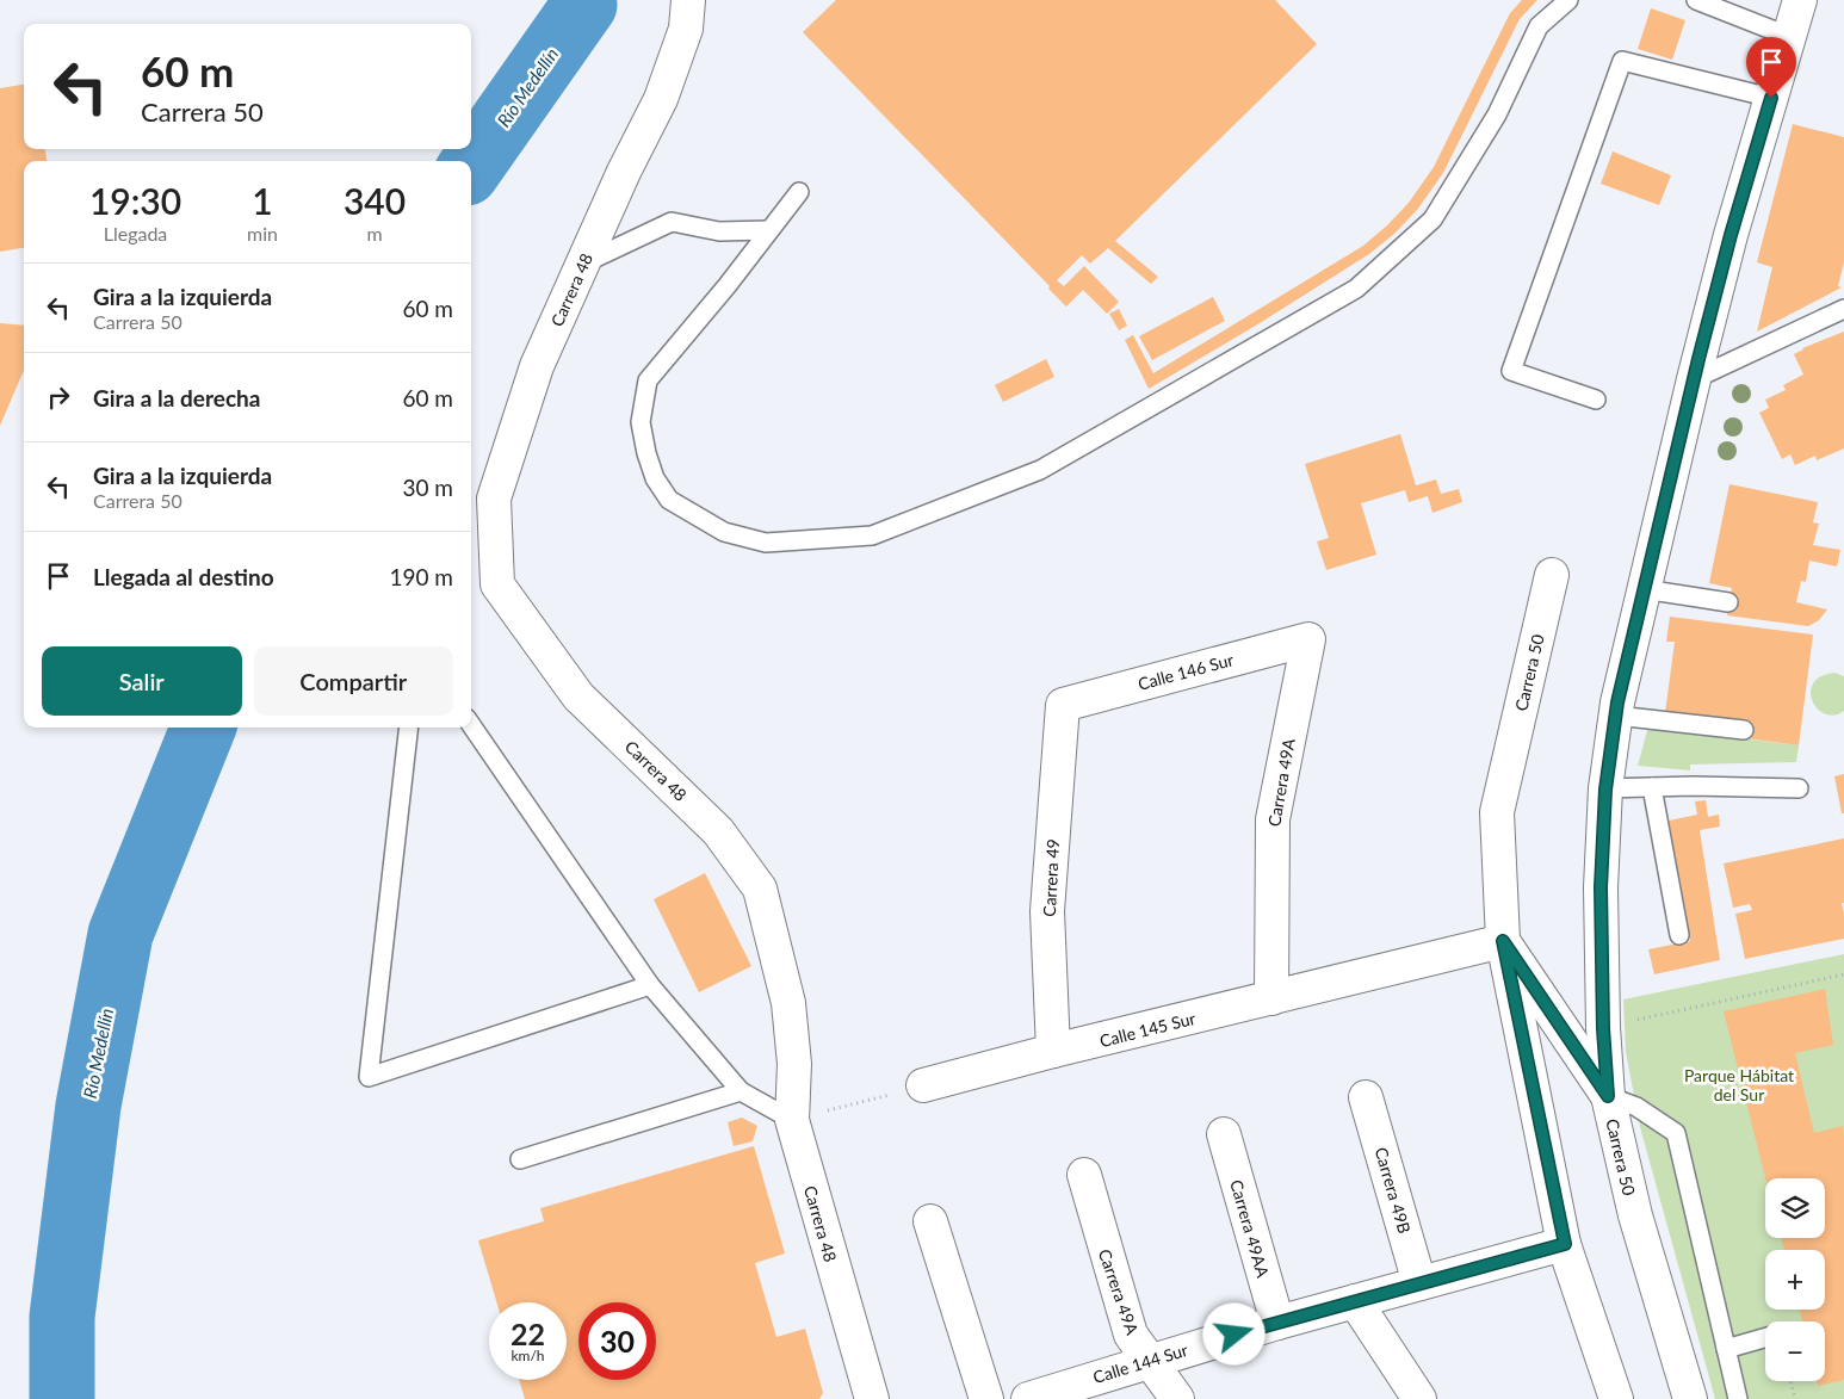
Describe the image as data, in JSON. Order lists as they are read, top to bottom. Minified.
{"streets":{"street":["Carrera 48","Calle 146 Sur","Carrera 50","Carrera 49A","Carrera 49","Calle 145 Sur","Carrera 49B","Carrera 49AA","Calle 144 Sur"]},"crossings":[["Calle 146 Sur","Carrera 49A"],["Calle 146 Sur","Carrera 49"],["Carrera 50","Calle 145 Sur"],["Carrera 50","Calle 144 Sur"],["Carrera 49A","Calle 145 Sur"],["Carrera 49A","Calle 144 Sur"],["Carrera 49","Calle 145 Sur"],["Carrera 49B","Calle 144 Sur"],["Carrera 49AA","Calle 144 Sur"]],"water":["Río Medellín"],"parks":["Parque Hábitat del Sur"],"page":{"turn":["60 m","Carrera 50"],"eta":["19:30","Llegada","1","min","340","m"],"list":[{"name":"Gira a la izquierda","note":"Carrera 50","value":"60 m"},{"name":"Gira a la derecha","value":"60 m"},{"name":"Gira a la izquierda","note":"Carrera 50","value":"30 m"},{"name":"Llegada al destino","value":"190 m"}],"buttons":["Salir","Compartir"],"map_buttons":["+","−"],"speed":"22 km/h","limit":"30"}}
